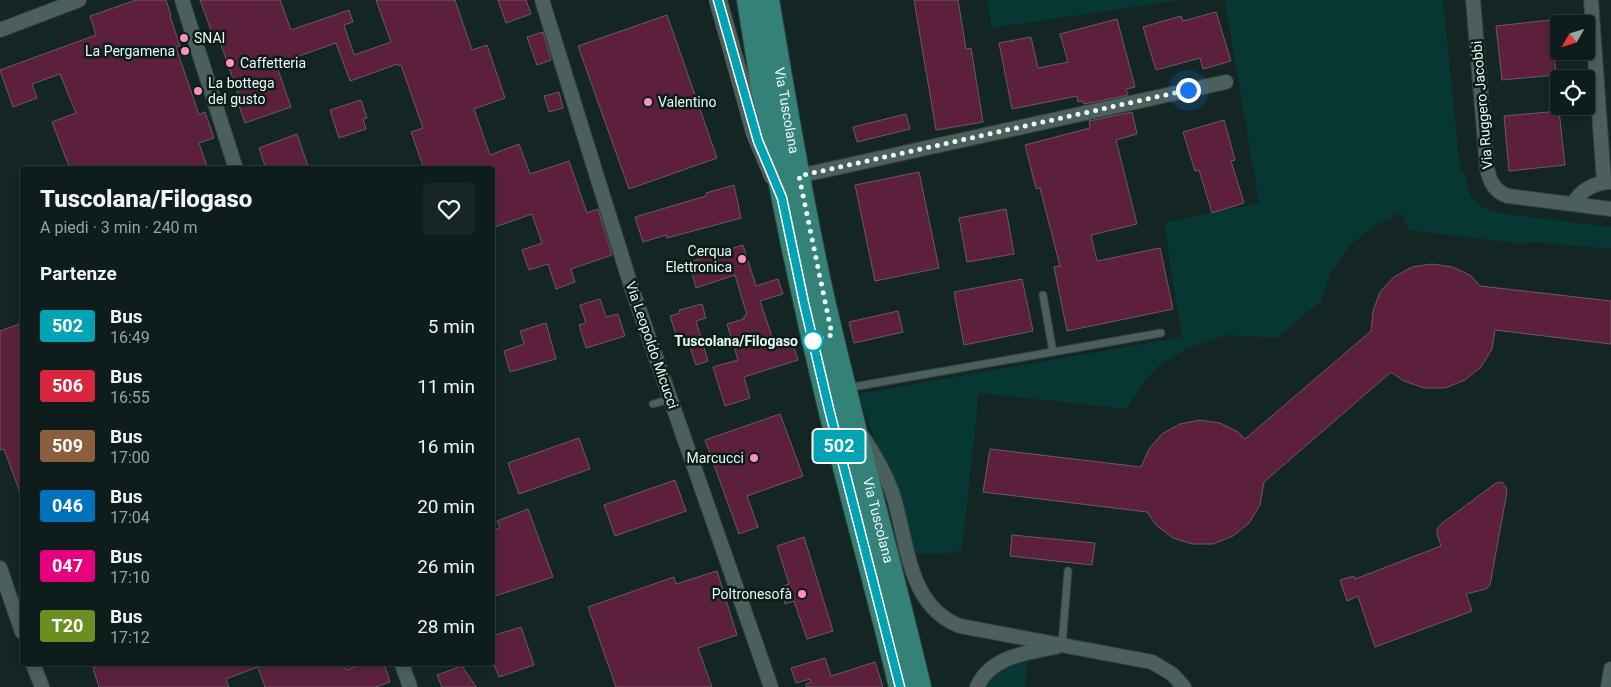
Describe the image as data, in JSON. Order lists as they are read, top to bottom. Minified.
{"streets":{"main road":["Via Tuscolana"],"street":["Via Ruggero Jacobbi","Via Leopoldo Micucci"]},"places":["SNAI","La Pergamena","Caffetteria","La bottega del gusto","Valentino","Cerqua Elettronica","Tuscolana/Filogaso","Marcucci","Poltronesofà"],"lines":["bus line 502"],"north":"bottom left","page":{"on_map":"502","heading":[["Tuscolana/Filogaso","A piedi · 3 min · 240 m"],"Partenze"],"list":[{"mark":"502","name":"Bus","note":"16:49","value":"5 min"},{"mark":"506","name":"Bus","note":"16:55","value":"11 min"},{"mark":"509","name":"Bus","note":"17:00","value":"16 min"},{"mark":"046","name":"Bus","note":"17:04","value":"20 min"},{"mark":"047","name":"Bus","note":"17:10","value":"26 min"},{"mark":"T20","name":"Bus","note":"17:12","value":"28 min"}]}}
